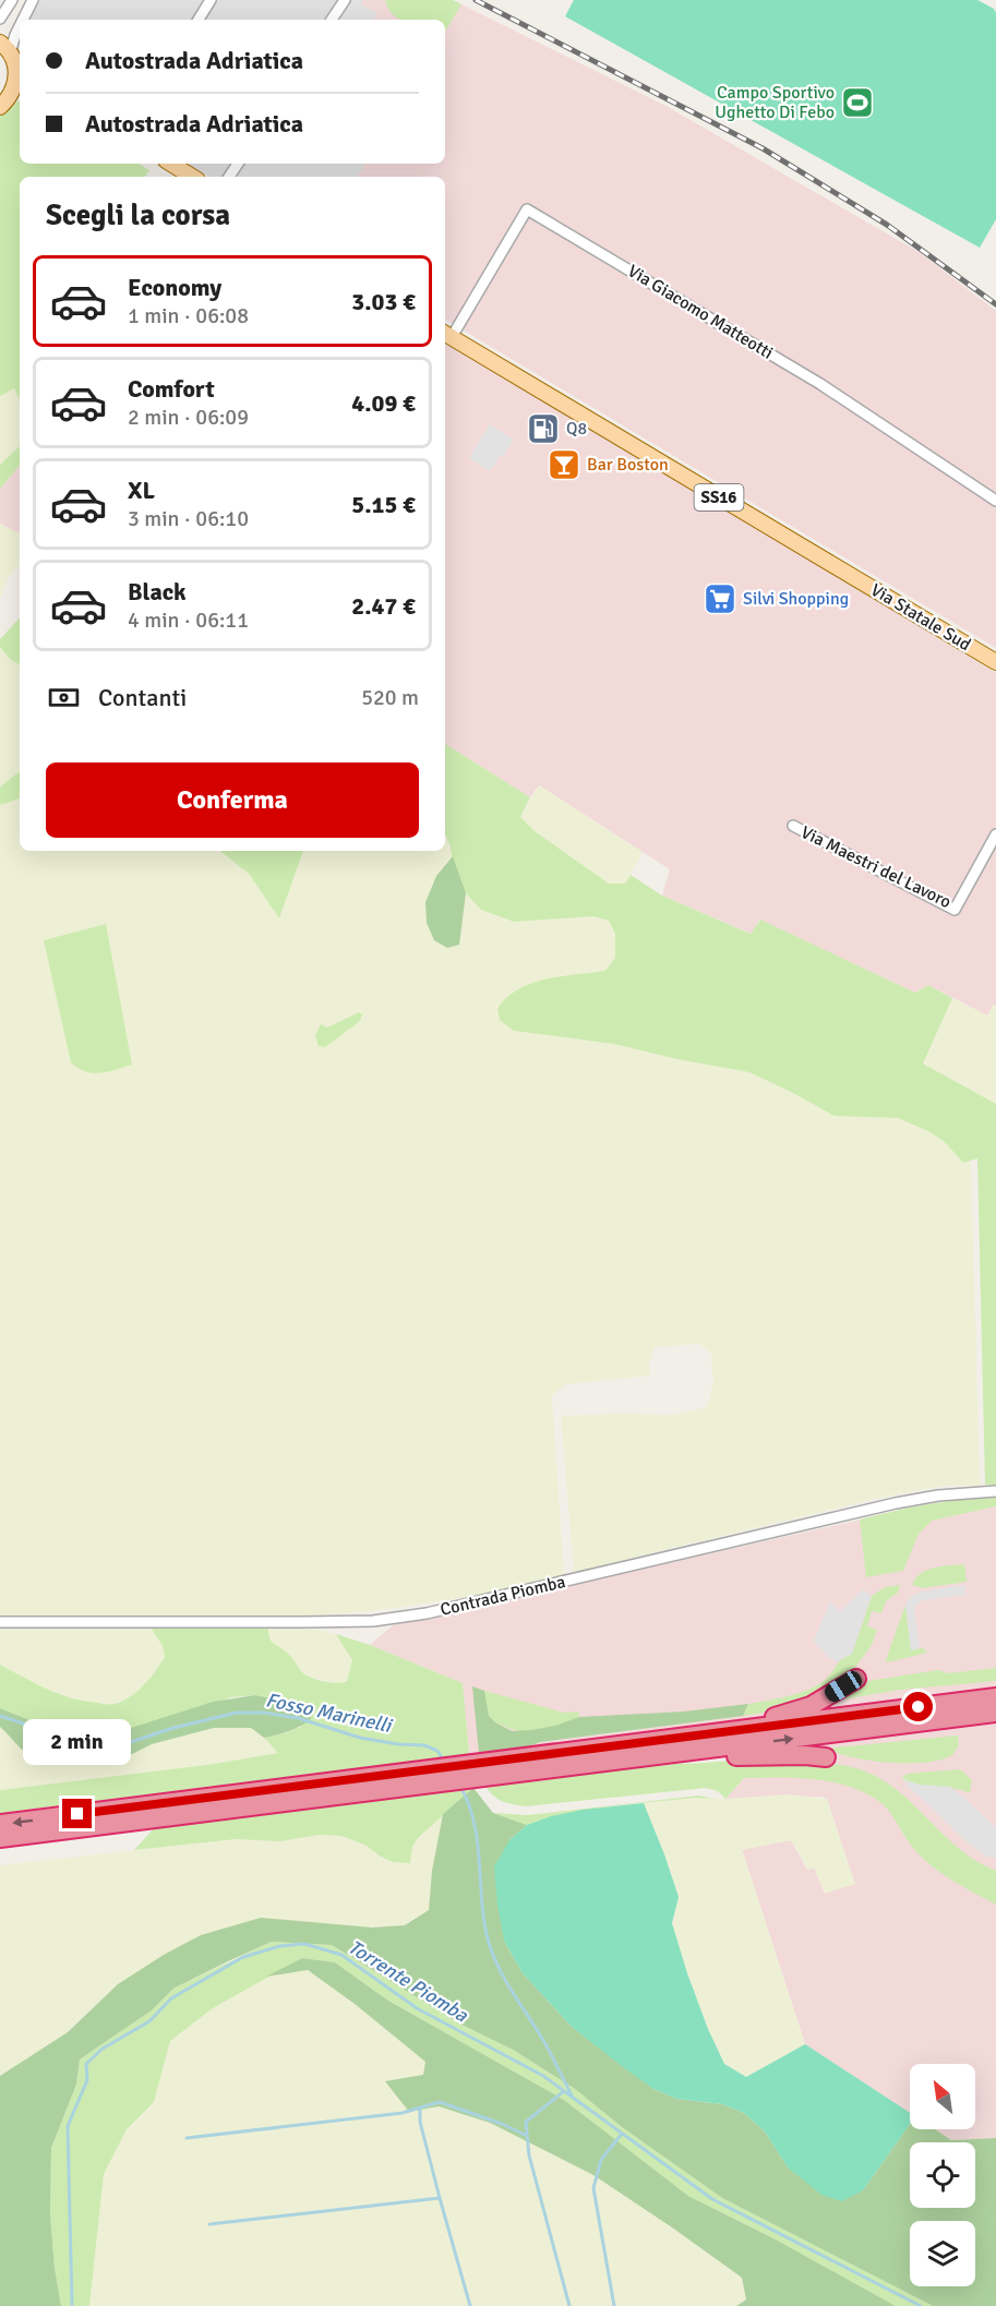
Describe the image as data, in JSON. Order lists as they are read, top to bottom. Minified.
{"streets":{"main road":["SS16","Via Statale Sud"],"street":["Via Giacomo Matteotti","Via Maestri del Lavoro","Contrada Piomba"]},"crossings":[["Via Giacomo Matteotti","Via Statale Sud"]],"water":["Fosso Marinelli","Torrente Piomba"],"places":{"sports":["Campo Sportivo Ughetto Di Febo"],"fuel station":["Q8"],"bar":["Bar Boston"],"supermarket":["Silvi Shopping"]},"north":"top left","page":{"banner":["Autostrada Adriatica","Autostrada Adriatica"],"heading":"Scegli la corsa","list":[{"name":"Economy","note":"1 min · 06:08","value":"3.03 €"},{"name":"Comfort","note":"2 min · 06:09","value":"4.09 €"},{"name":"XL","note":"3 min · 06:10","value":"5.15 €"},{"name":"Black","note":"4 min · 06:11","value":"2.47 €"}],"pay":["Contanti","520 m"],"buttons":"Conferma","bubble":"2 min"}}
